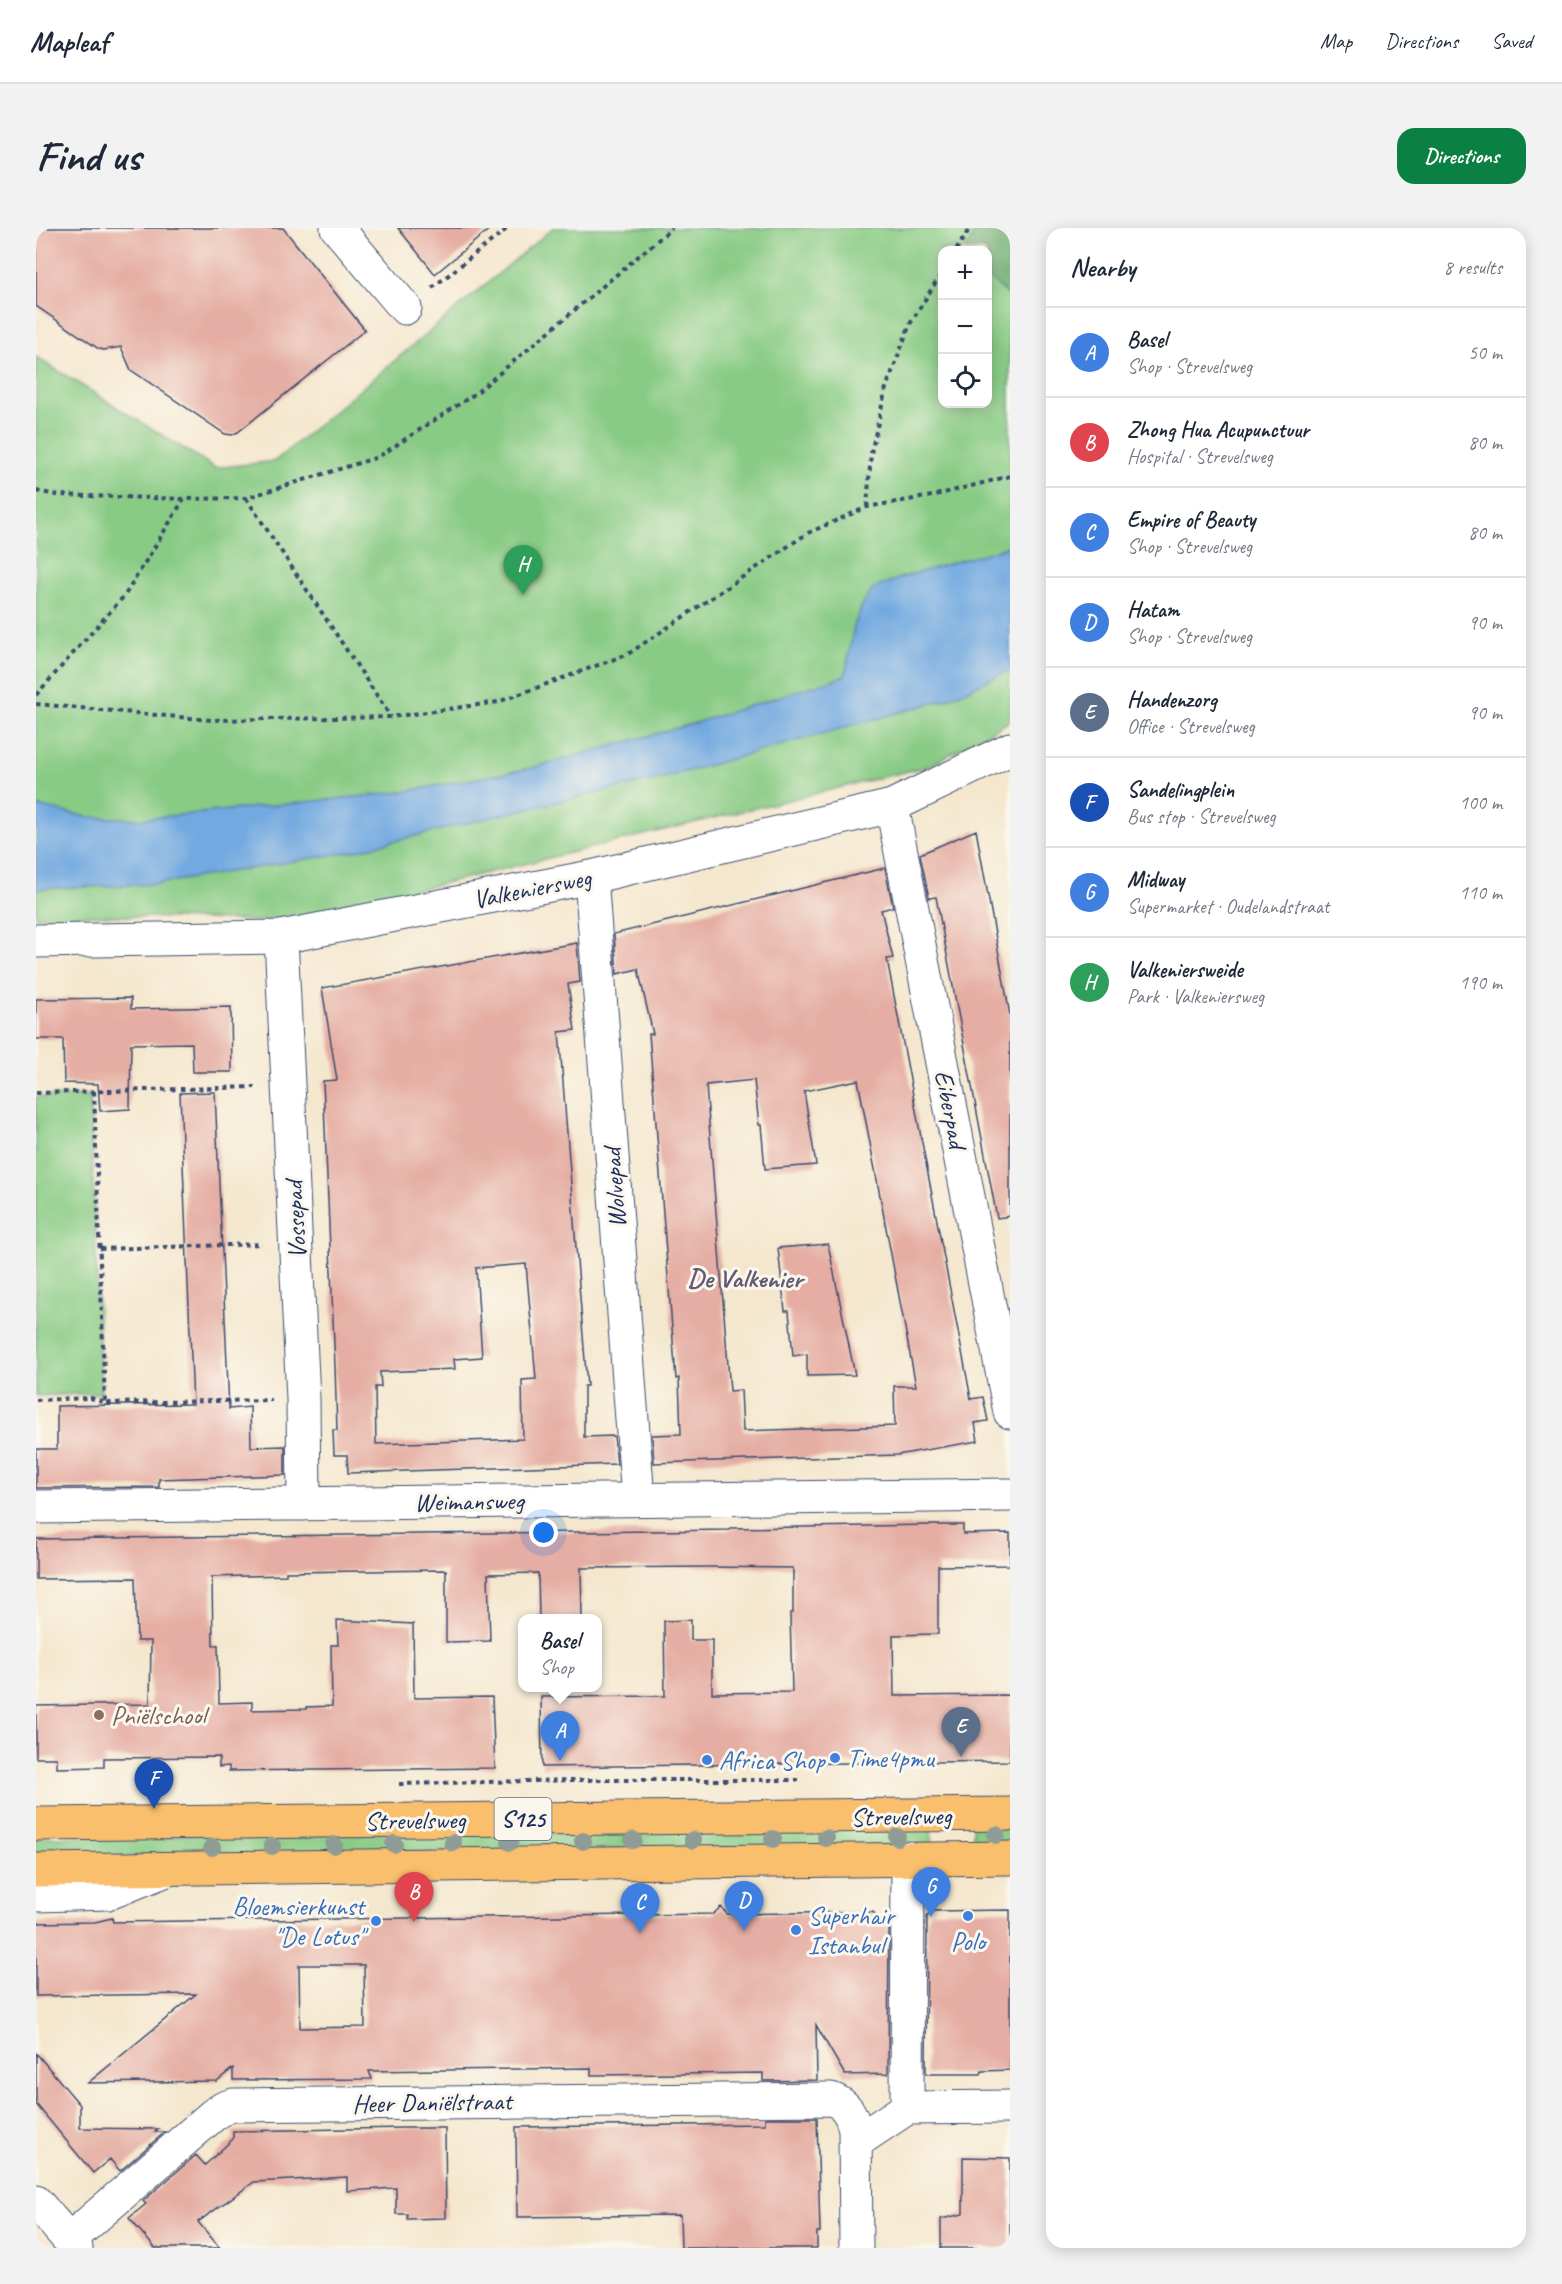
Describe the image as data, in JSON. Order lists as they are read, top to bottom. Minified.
{"streets":{"main road":["Strevelsweg","S125"],"street":["Valkeniersweg","Eiberpad","Wolvepad","Vossepad","Weimansweg","Heer Daniëlstraat"]},"crossings":[["Valkeniersweg","Eiberpad"],["Valkeniersweg","Wolvepad"],["Valkeniersweg","Vossepad"],["Wolvepad","Weimansweg"],["Vossepad","Weimansweg"]],"districts":["De Valkenier"],"places":["Pniëlschool","Time4pmu","Africa Shop","Polo","Bloemsierkunst \"De Lotus\"","Superhair Istanbul"],"page":{"header":"Mapleaf","nav":["Map","Directions","Saved"],"buttons":"Directions","title":"Find us","heading":["Nearby","8 results"],"map_buttons":["+","−"],"list":[{"mark":"A","name":"Basel","note":"Shop · Strevelsweg","value":"50 m"},{"mark":"B","name":"Zhong Hua Acupunctuur","note":"Hospital · Strevelsweg","value":"80 m"},{"mark":"C","name":"Empire of Beauty","note":"Shop · Strevelsweg","value":"80 m"},{"mark":"D","name":"Hatam","note":"Shop · Strevelsweg","value":"90 m"},{"mark":"E","name":"Handenzorg","note":"Office · Strevelsweg","value":"90 m"},{"mark":"F","name":"Sandelingplein","note":"Bus stop · Strevelsweg","value":"100 m"},{"mark":"G","name":"Midway","note":"Supermarket · Oudelandstraat","value":"110 m"},{"mark":"H","name":"Valkeniersweide","note":"Park · Valkeniersweg","value":"190 m"}],"pins":["H","E","A","F","G","B","D","C"],"popup":["Basel","Shop"]}}
